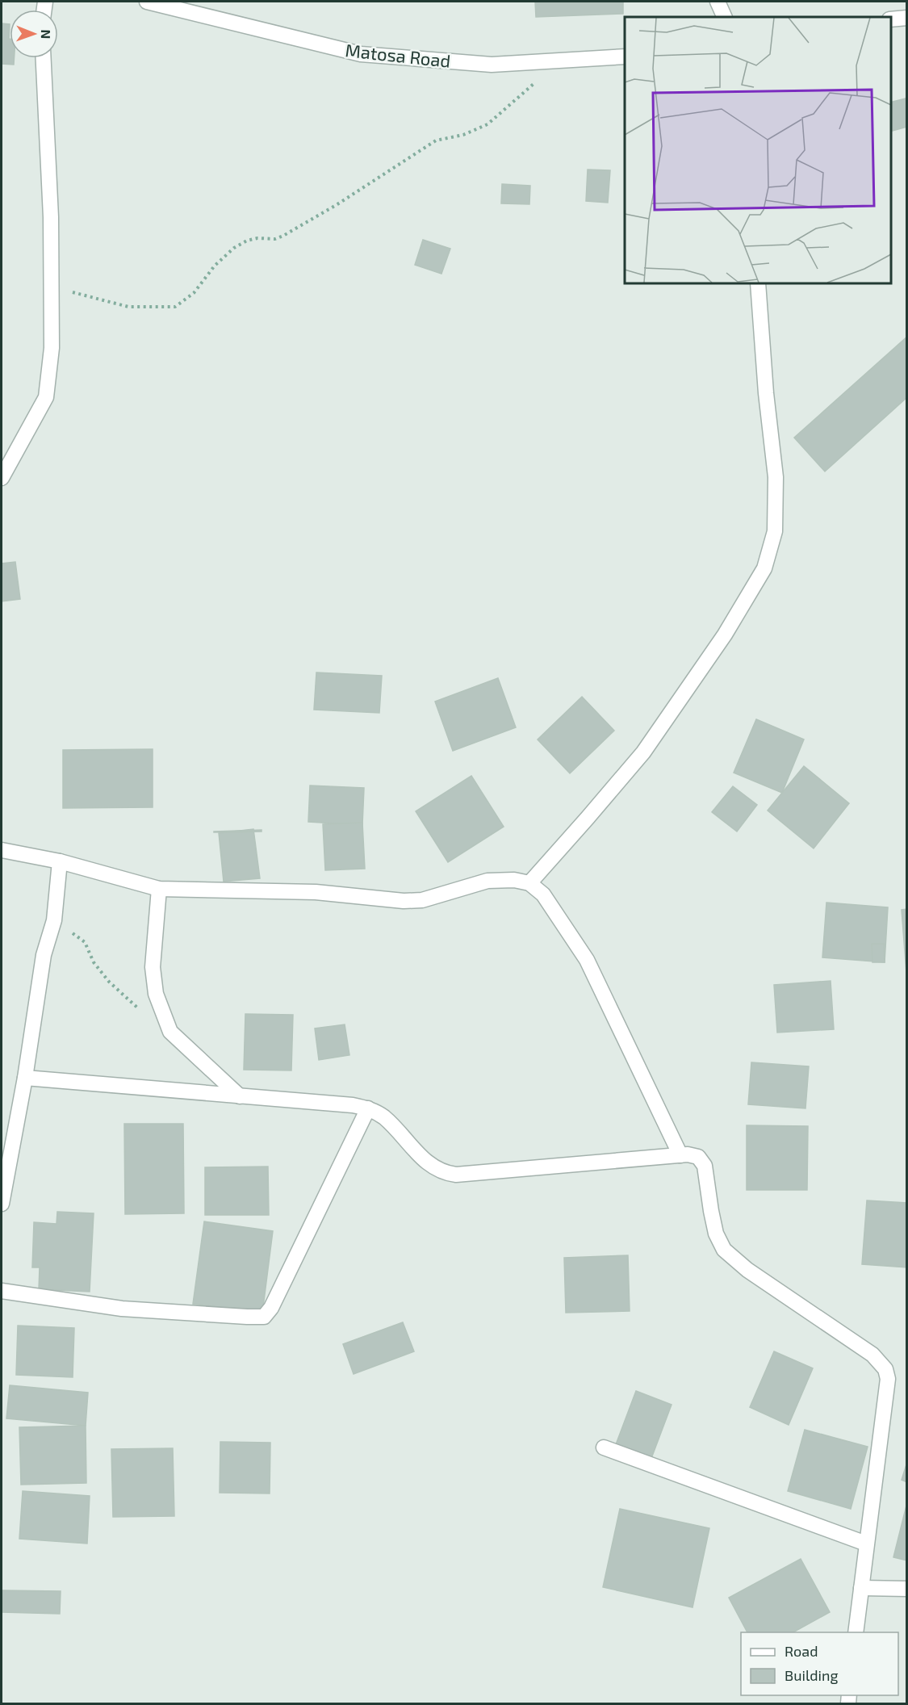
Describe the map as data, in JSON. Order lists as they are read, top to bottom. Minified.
{"streets":{"street":["Matosa Road"]},"legend":["Road","Building"],"north":"right"}
